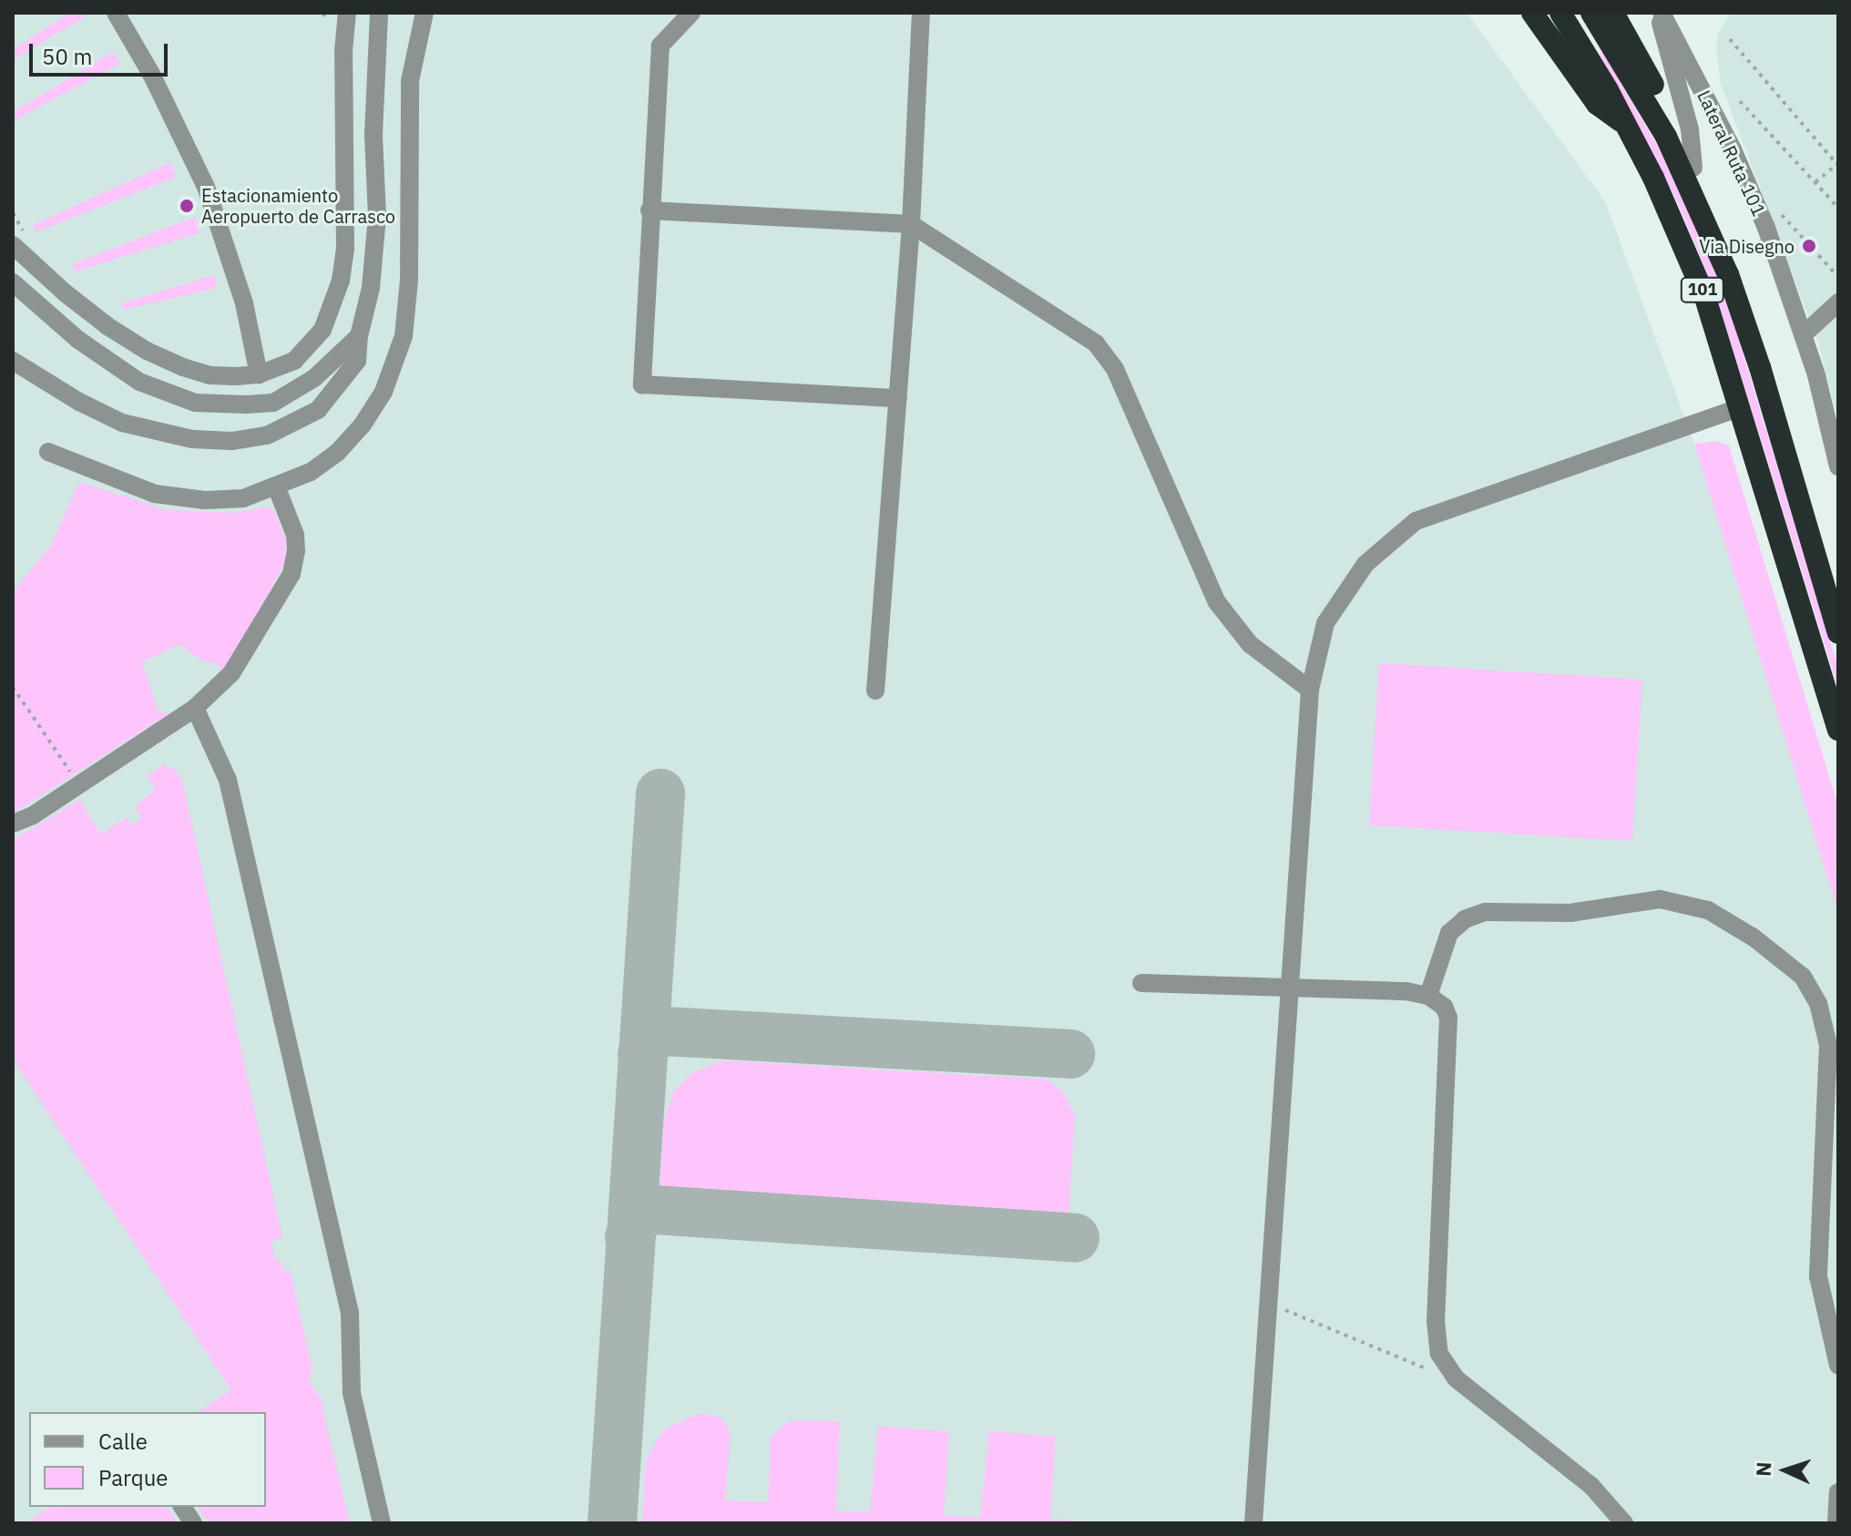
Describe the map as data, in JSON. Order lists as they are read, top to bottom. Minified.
{"streets":{"highway":["101"],"street":["Lateral Ruta 101"]},"places":["Estacionamiento Aeropuerto de Carrasco","Via Disegno"],"legend":["Calle","Parque"],"scale_bar":"50 m","north":"left"}
